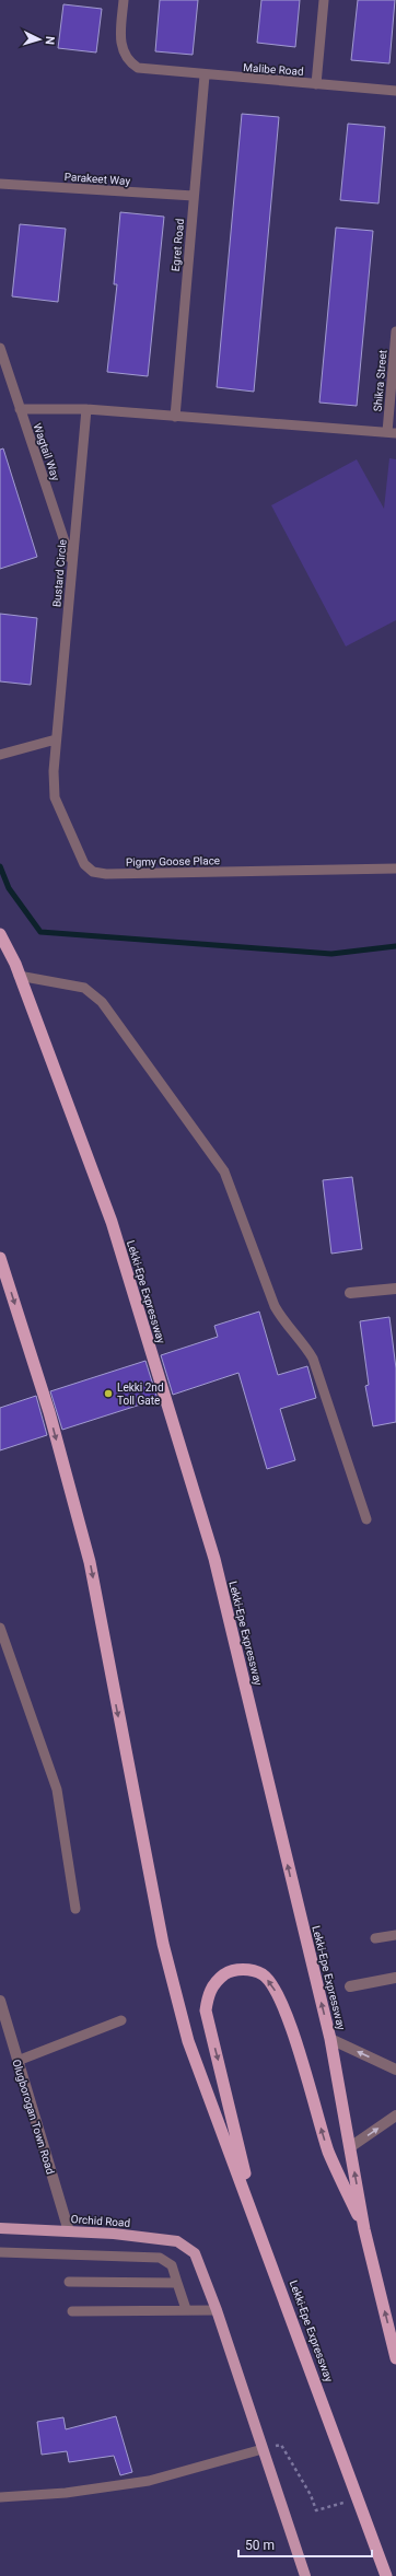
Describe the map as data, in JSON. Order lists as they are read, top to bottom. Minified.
{"streets":{"highway":["Lekki-Epe Expressway"],"main road":["Orchid Road"],"street":["Olugborogan Town Road"],"lane":["Malibe Road","Parakeet Way","Egret Road","Shikra Street","Wagtail Way","Bustard Circle","Pigmy Goose Place"]},"crossings":[["Malibe Road","Egret Road"],["Parakeet Way","Egret Road"],["Wagtail Way","Bustard Circle"],["Bustard Circle","Pigmy Goose Place"],["Olugborogan Town Road","Orchid Road"]],"places":["Lekki 2nd Toll Gate"],"scale_bar":"50 m","north":"right"}
